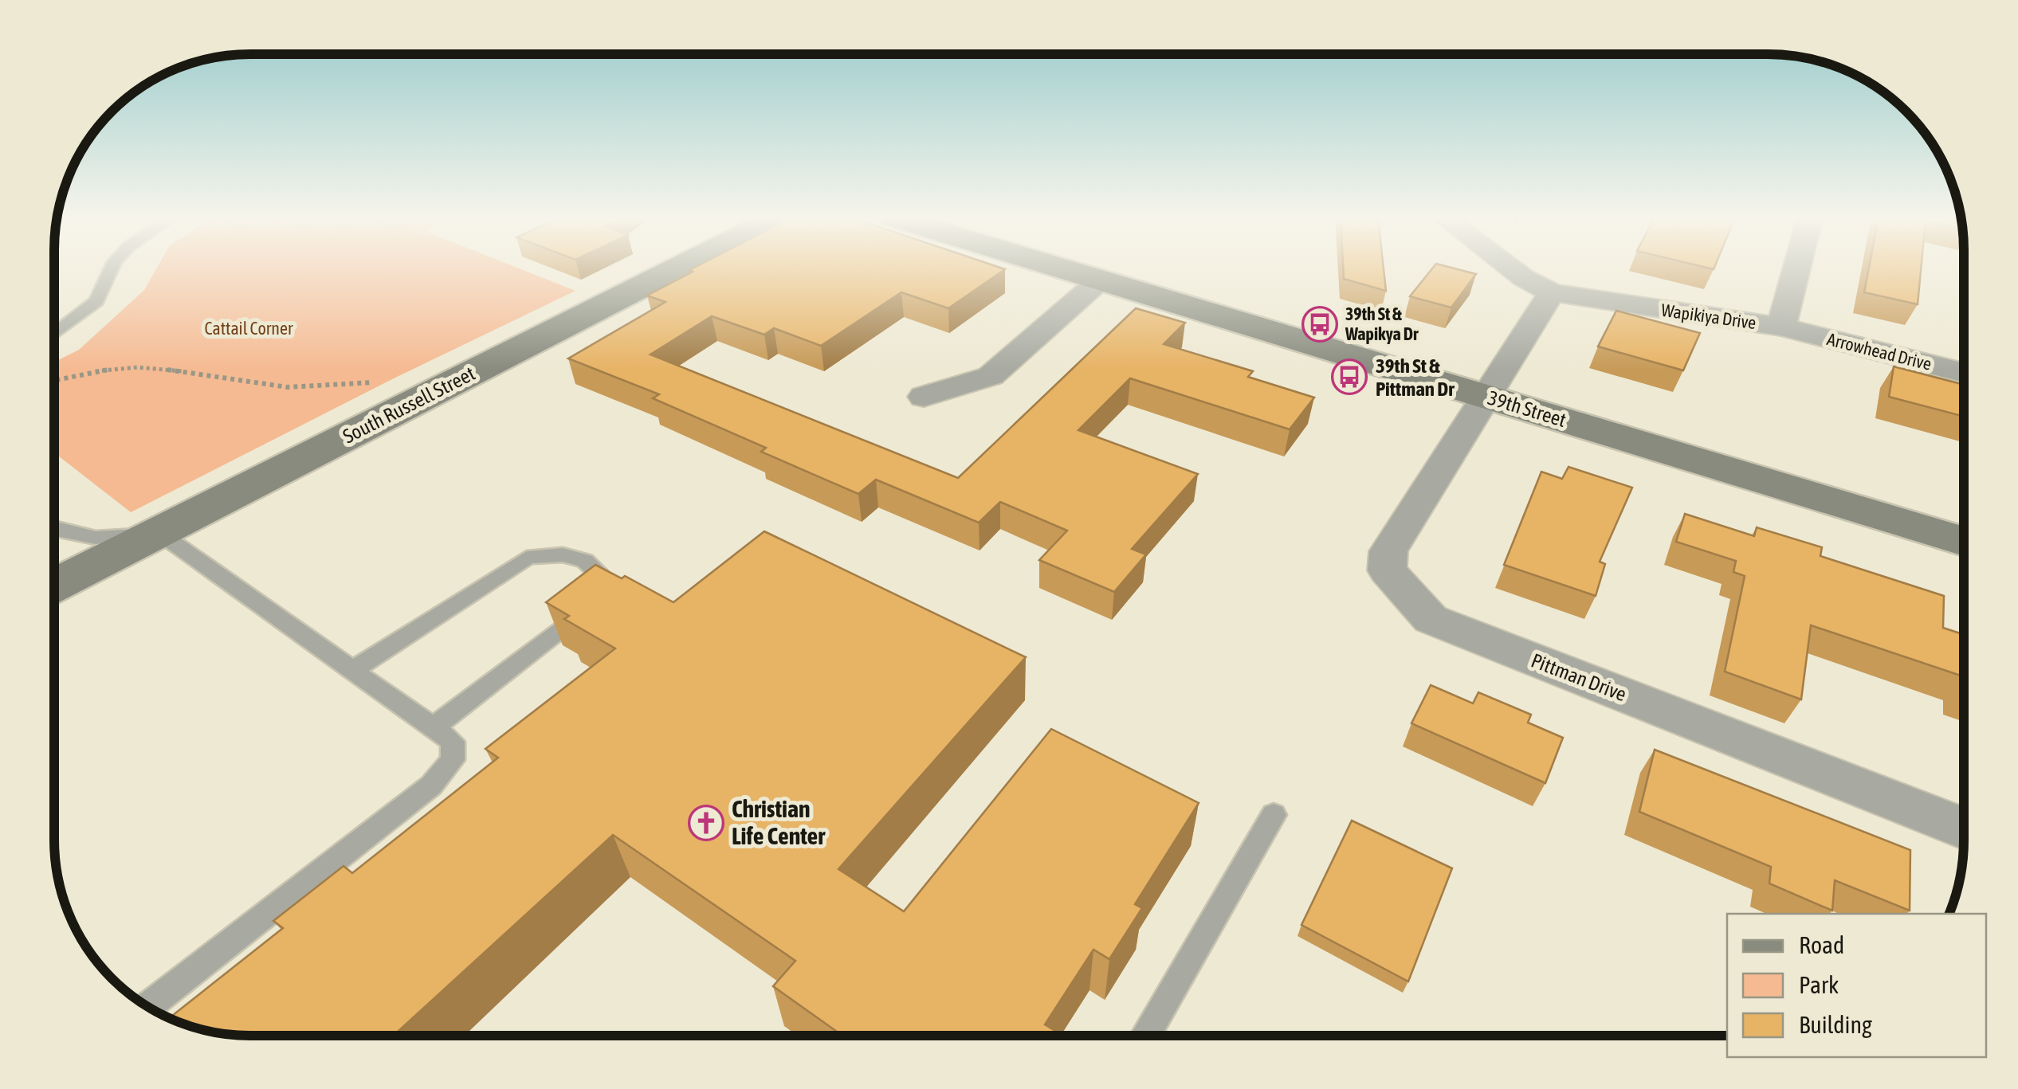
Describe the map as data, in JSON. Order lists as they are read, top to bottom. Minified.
{"streets":{"main road":["South Russell Street","39th Street"],"street":["Wapikiya Drive","Arrowhead Drive","Pittman Drive"]},"crossings":[["Wapikiya Drive","Arrowhead Drive"],["39th Street","Pittman Drive"]],"parks":["Cattail Corner"],"places":{"bus stop":["39th St & Wapikya Dr","39th St & Pittman Dr"],"church":["Christian Life Center"]},"legend":["Road","Park","Building"]}
